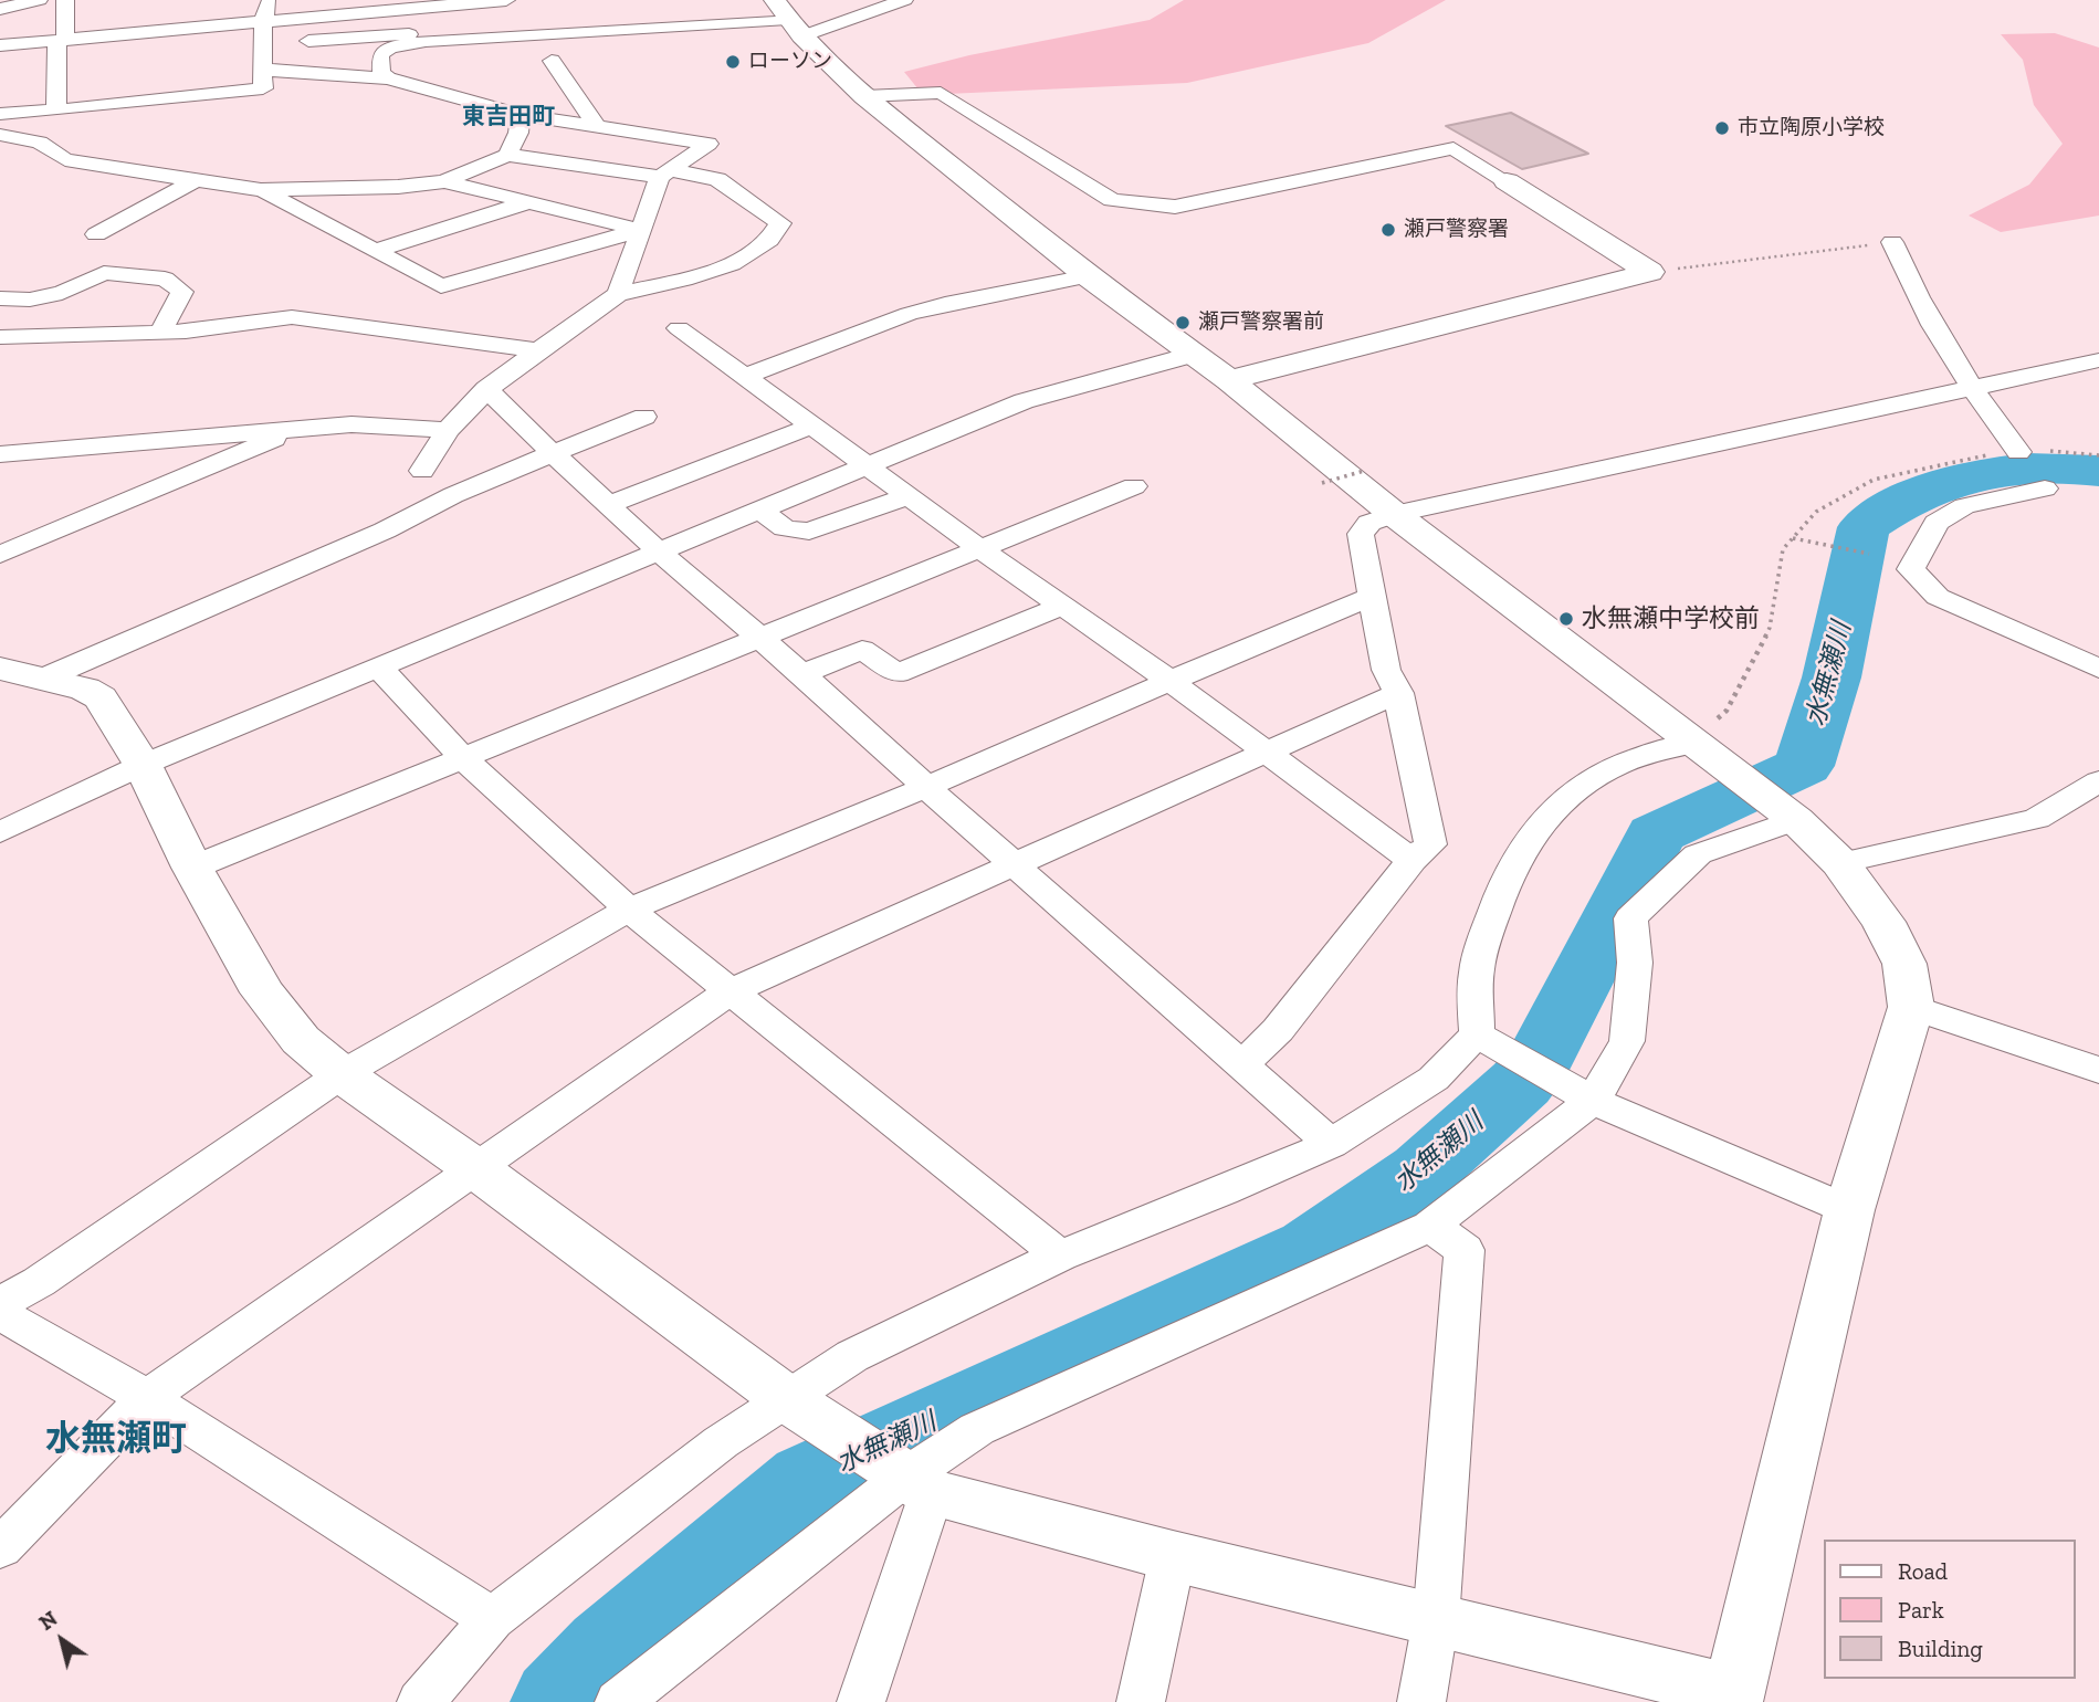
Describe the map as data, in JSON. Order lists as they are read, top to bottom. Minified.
{"districts":["東吉田町","水無瀬町"],"water":["水無瀬川"],"places":["ローソン","市立陶原小学校","瀬戸警察署","瀬戸警察署前","水無瀬中学校前"],"legend":["Road","Park","Building"],"north":"top left"}
